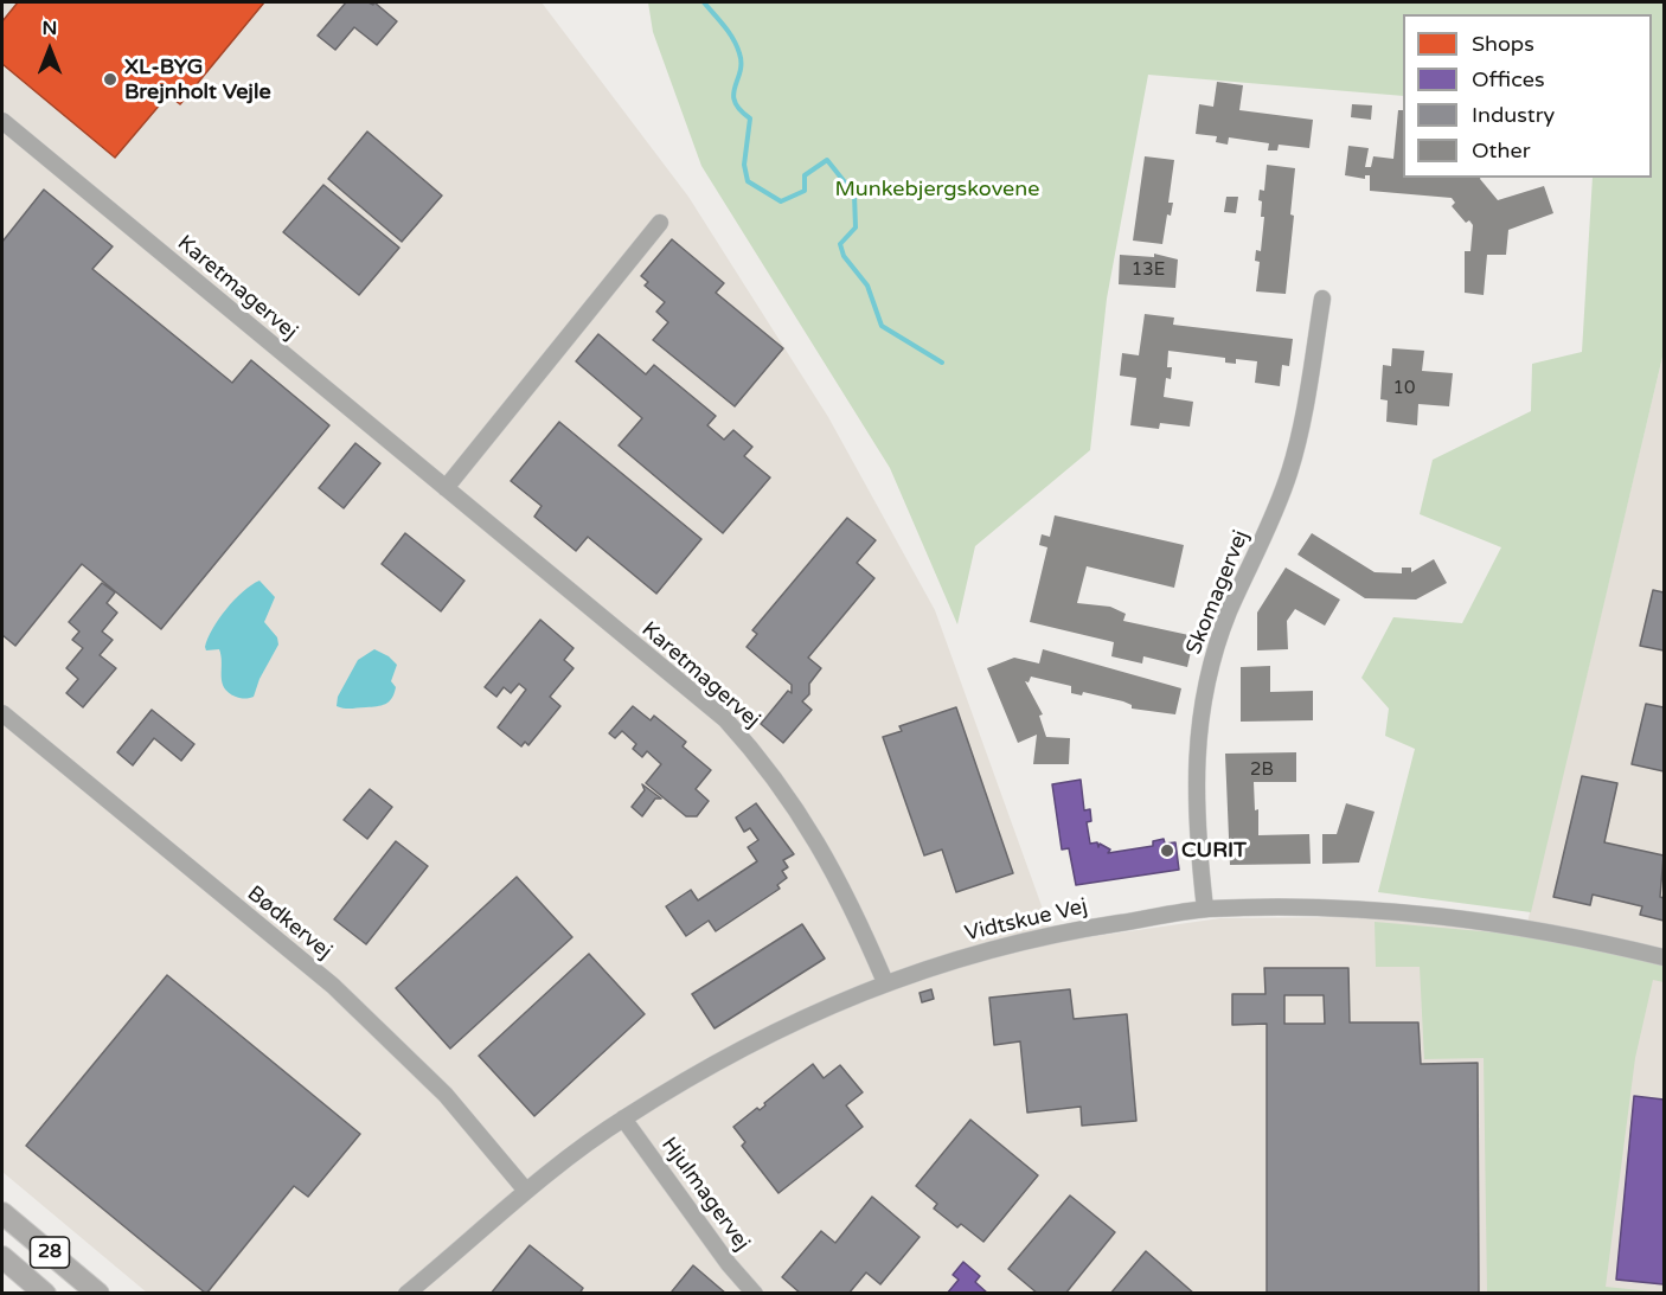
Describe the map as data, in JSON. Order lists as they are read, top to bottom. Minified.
{"streets":{"main road":["28"],"street":["Karetmagervej","Skomagervej","Vidtskue Vej","Bødkervej","Hjulmagervej"]},"crossings":[["Karetmagervej","Vidtskue Vej"],["Skomagervej","Vidtskue Vej"],["Vidtskue Vej","Bødkervej"],["Vidtskue Vej","Hjulmagervej"]],"parks":["Munkebjergskovene"],"places":["XL-BYG Brejnholt Vejle","CURIT"],"house_numbers":["13E","10","2B"],"legend":["Shops","Offices","Industry","Other"],"north":"top"}
